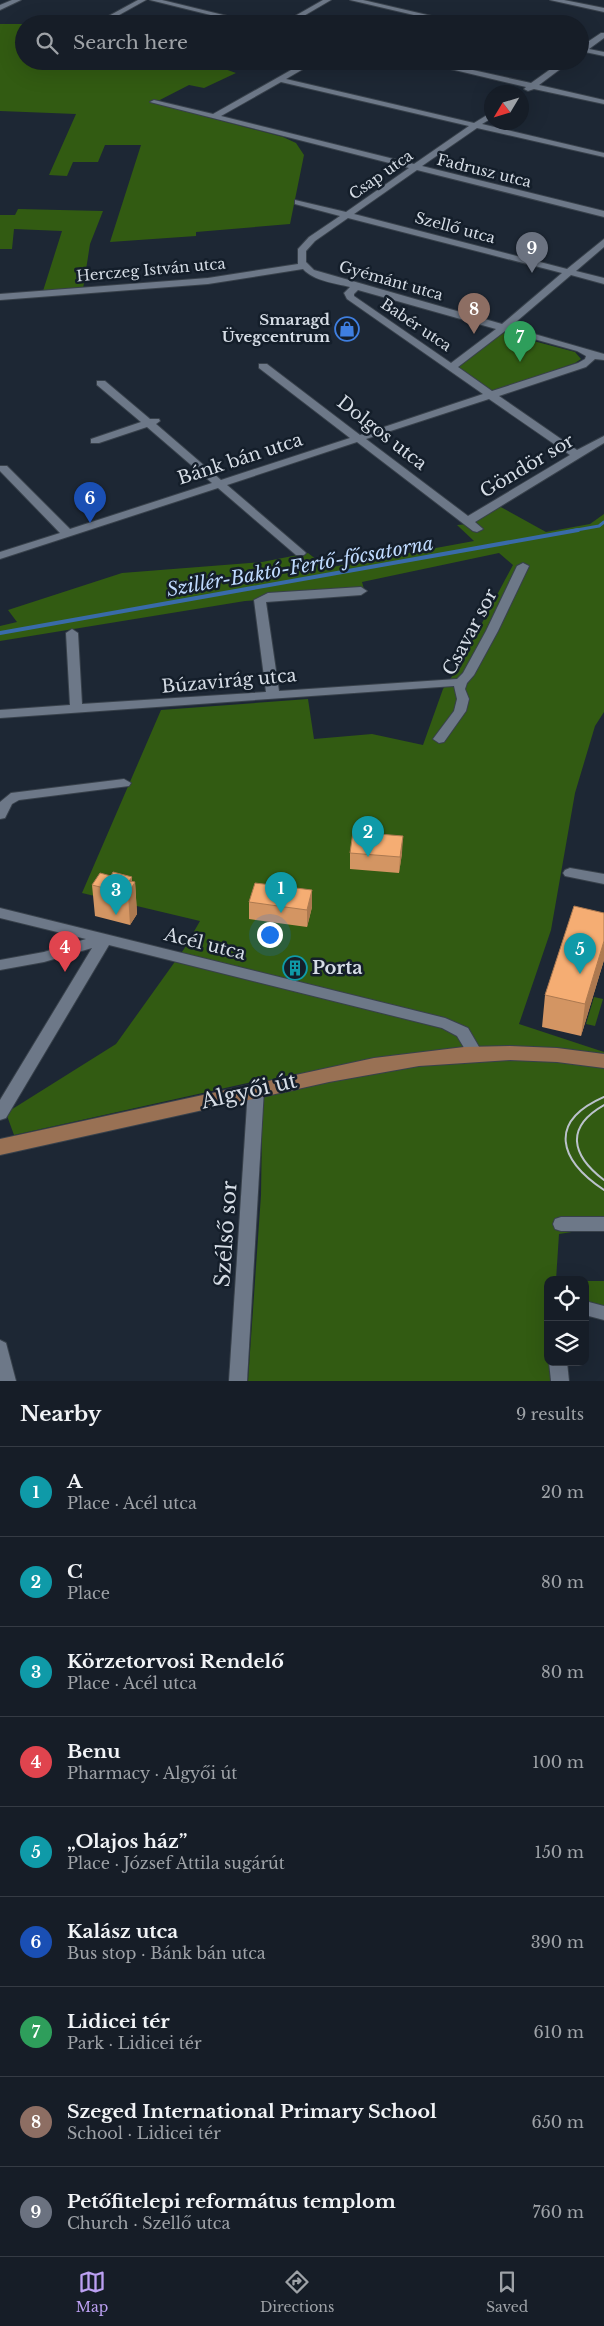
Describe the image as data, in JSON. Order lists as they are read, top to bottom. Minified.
{"streets":{"main road":["Algyői út"],"street":["Fadrusz utca","Csap utca","Szellő utca","Herczeg István utca","Gyémánt utca","Babér utca","Dolgos utca","Bánk bán utca","Göndör sor","Csavar sor","Búzavirág utca","Acél utca","Szélső sor"]},"crossings":[["Fadrusz utca","Csap utca"],["Csap utca","Szellő utca"],["Csap utca","Herczeg István utca"],["Csap utca","Gyémánt utca"],["Herczeg István utca","Gyémánt utca"],["Gyémánt utca","Babér utca"],["Gyémánt utca","Bánk bán utca"],["Dolgos utca","Bánk bán utca"],["Dolgos utca","Göndör sor"],["Csavar sor","Búzavirág utca"],["Acél utca","Algyői út"],["Algyői út","Szélső sor"]],"water":["Szillér-Baktó-Fertő-főcsatorna"],"places":{"shop":["Smaragd Üvegcentrum"],"building":["Porta"]},"north":"bottom left","page":{"search":"Search here","pins":["9","8","7","6","2","1","3","4","5"],"heading":["Nearby","9 results"],"list":[{"mark":"1","name":"A","note":"Place · Acél utca","value":"20 m"},{"mark":"2","name":"C","note":"Place","value":"80 m"},{"mark":"3","name":"Körzetorvosi Rendelő","note":"Place · Acél utca","value":"80 m"},{"mark":"4","name":"Benu","note":"Pharmacy · Algyői út","value":"100 m"},{"mark":"5","name":"„Olajos ház”","note":"Place · József Attila sugárút","value":"150 m"},{"mark":"6","name":"Kalász utca","note":"Bus stop · Bánk bán utca","value":"390 m"},{"mark":"7","name":"Lidicei tér","note":"Park · Lidicei tér","value":"610 m"},{"mark":"8","name":"Szeged International Primary School","note":"School · Lidicei tér","value":"650 m"},{"mark":"9","name":"Petőfitelepi református templom","note":"Church · Szellő utca","value":"760 m"}],"nav":["Map","Directions","Saved"]}}
